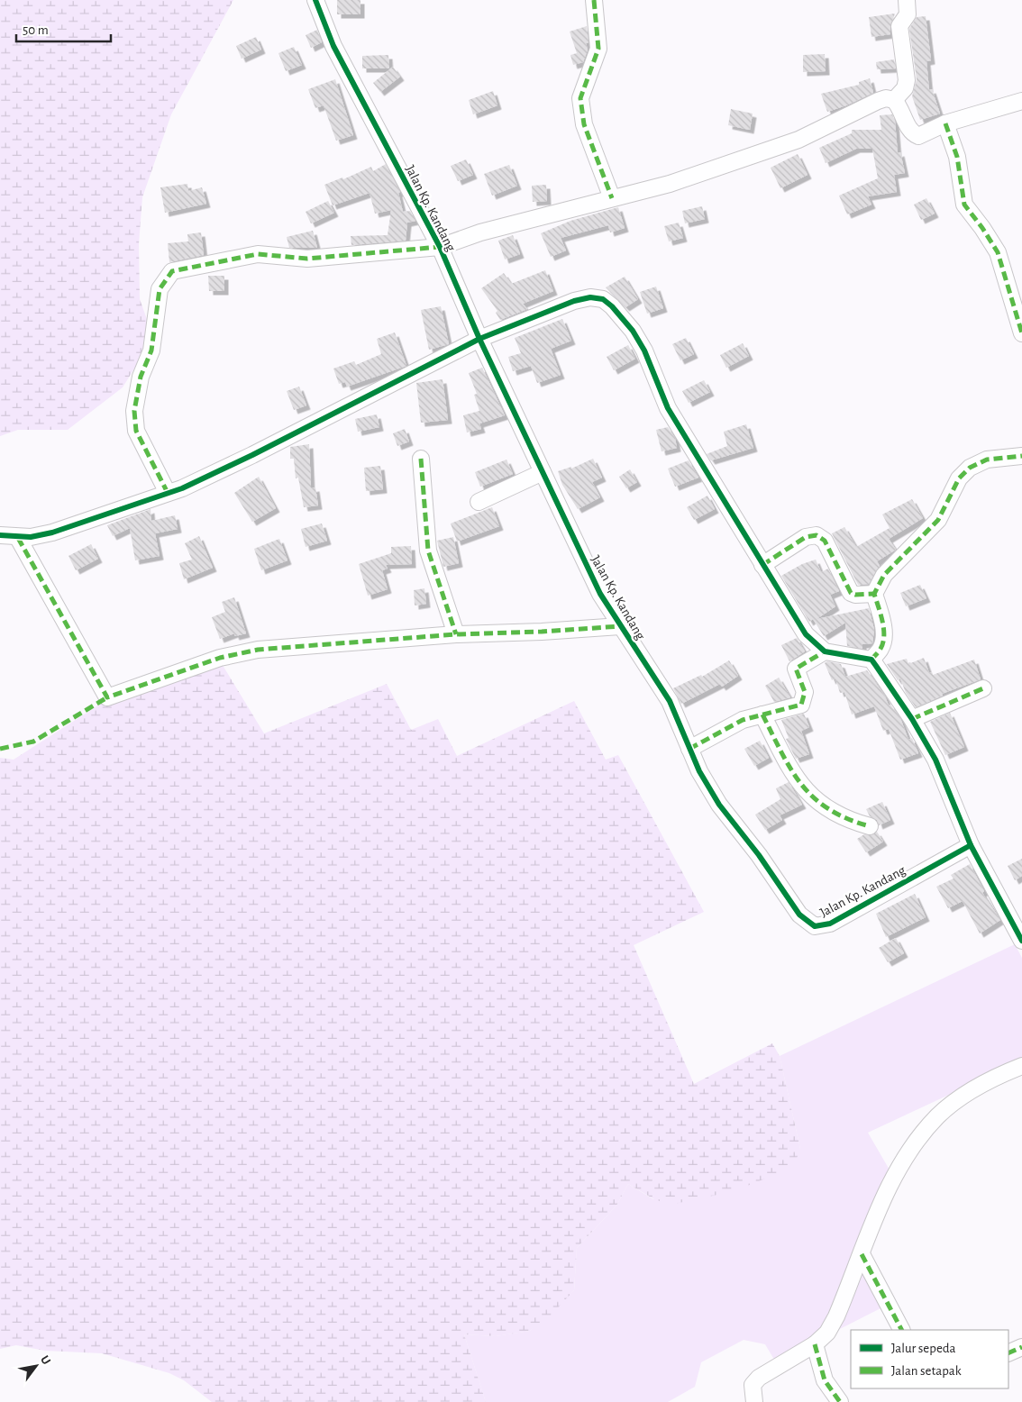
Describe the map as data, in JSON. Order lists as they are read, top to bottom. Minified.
{"streets":{"street":["Jalan Kp. Kandang"]},"legend":["Jalur sepeda","Jalan setapak"],"scale_bar":"50 m","north":"top right"}
